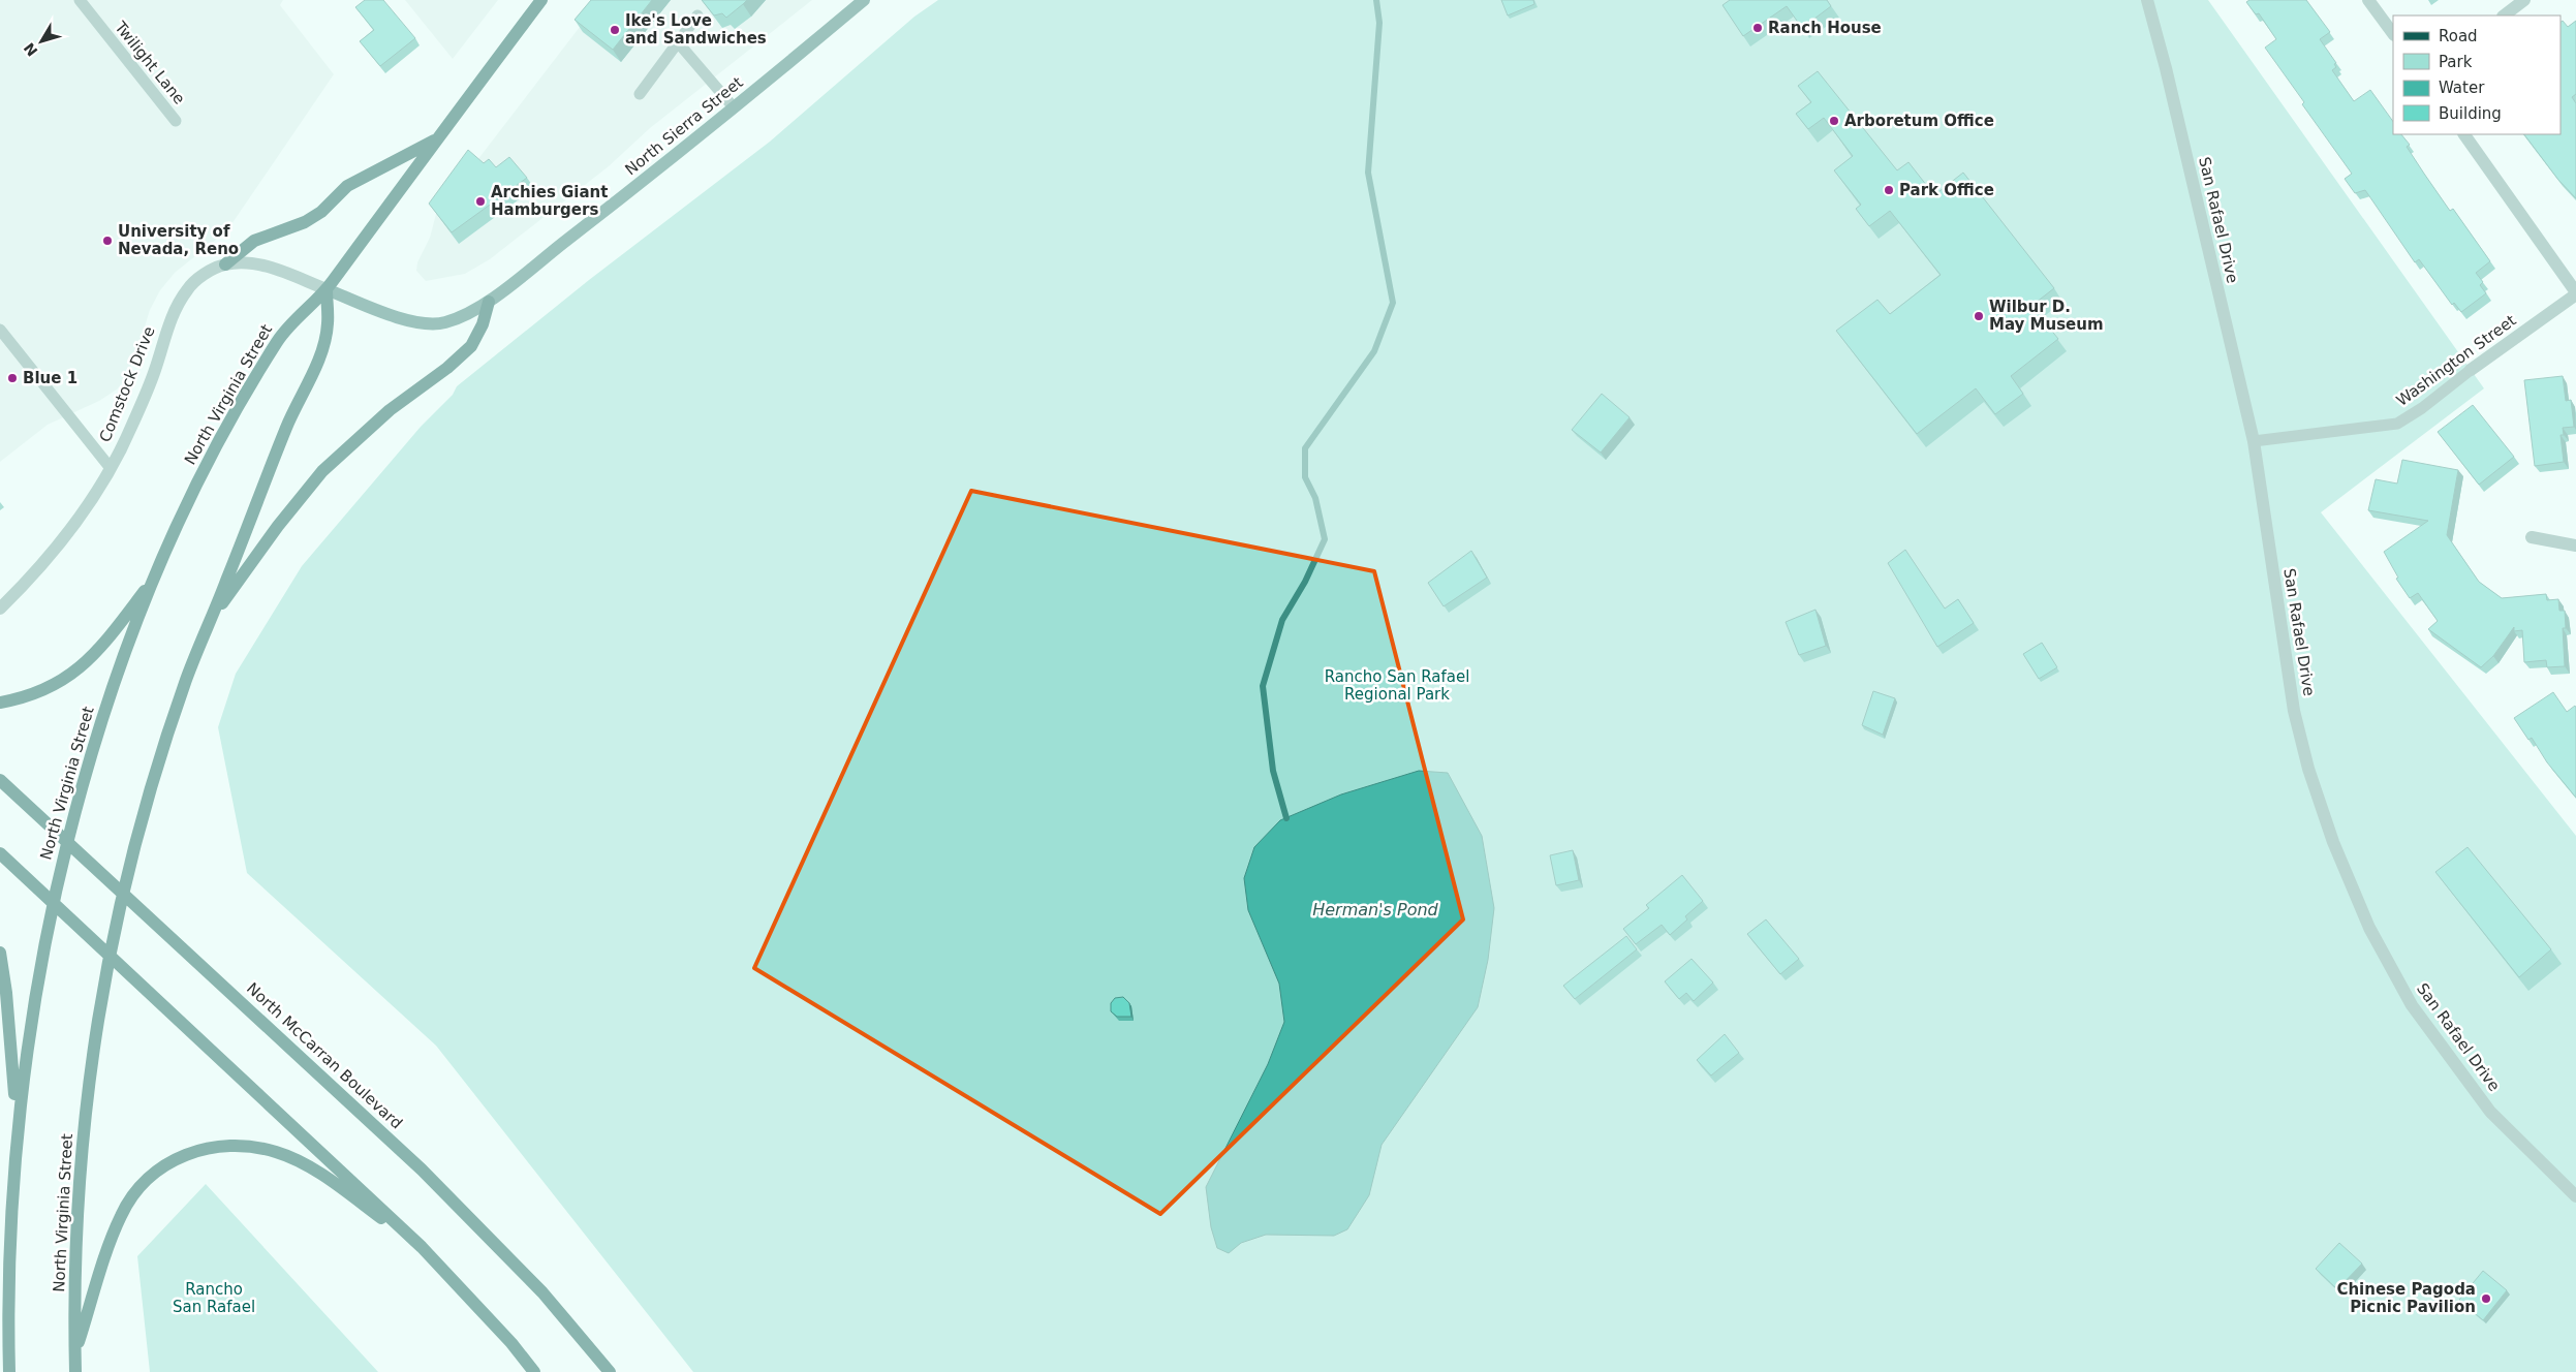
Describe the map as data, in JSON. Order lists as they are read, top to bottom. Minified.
{"streets":{"main road":["North Sierra Street","North Virginia Street","North McCarran Boulevard"],"street":["San Rafael Drive","Washington Street","Comstock Drive"],"lane":["Twilight Lane"]},"crossings":[["North Sierra Street","Comstock Drive"],["North Sierra Street","North Virginia Street"],["San Rafael Drive","Washington Street"],["Comstock Drive","North Virginia Street"],["North Virginia Street","North McCarran Boulevard"]],"water":["Herman's Pond"],"parks":["Rancho San Rafael Regional Park","Rancho San Rafael"],"places":["Ranch House","Ike's Love and Sandwiches","Arboretum Office","Park Office","Archies Giant Hamburgers","University of Nevada, Reno","Wilbur D. May Museum","Blue 1","Chinese Pagoda Picnic Pavilion"],"legend":["Road","Park","Water","Building"],"north":"bottom left"}
